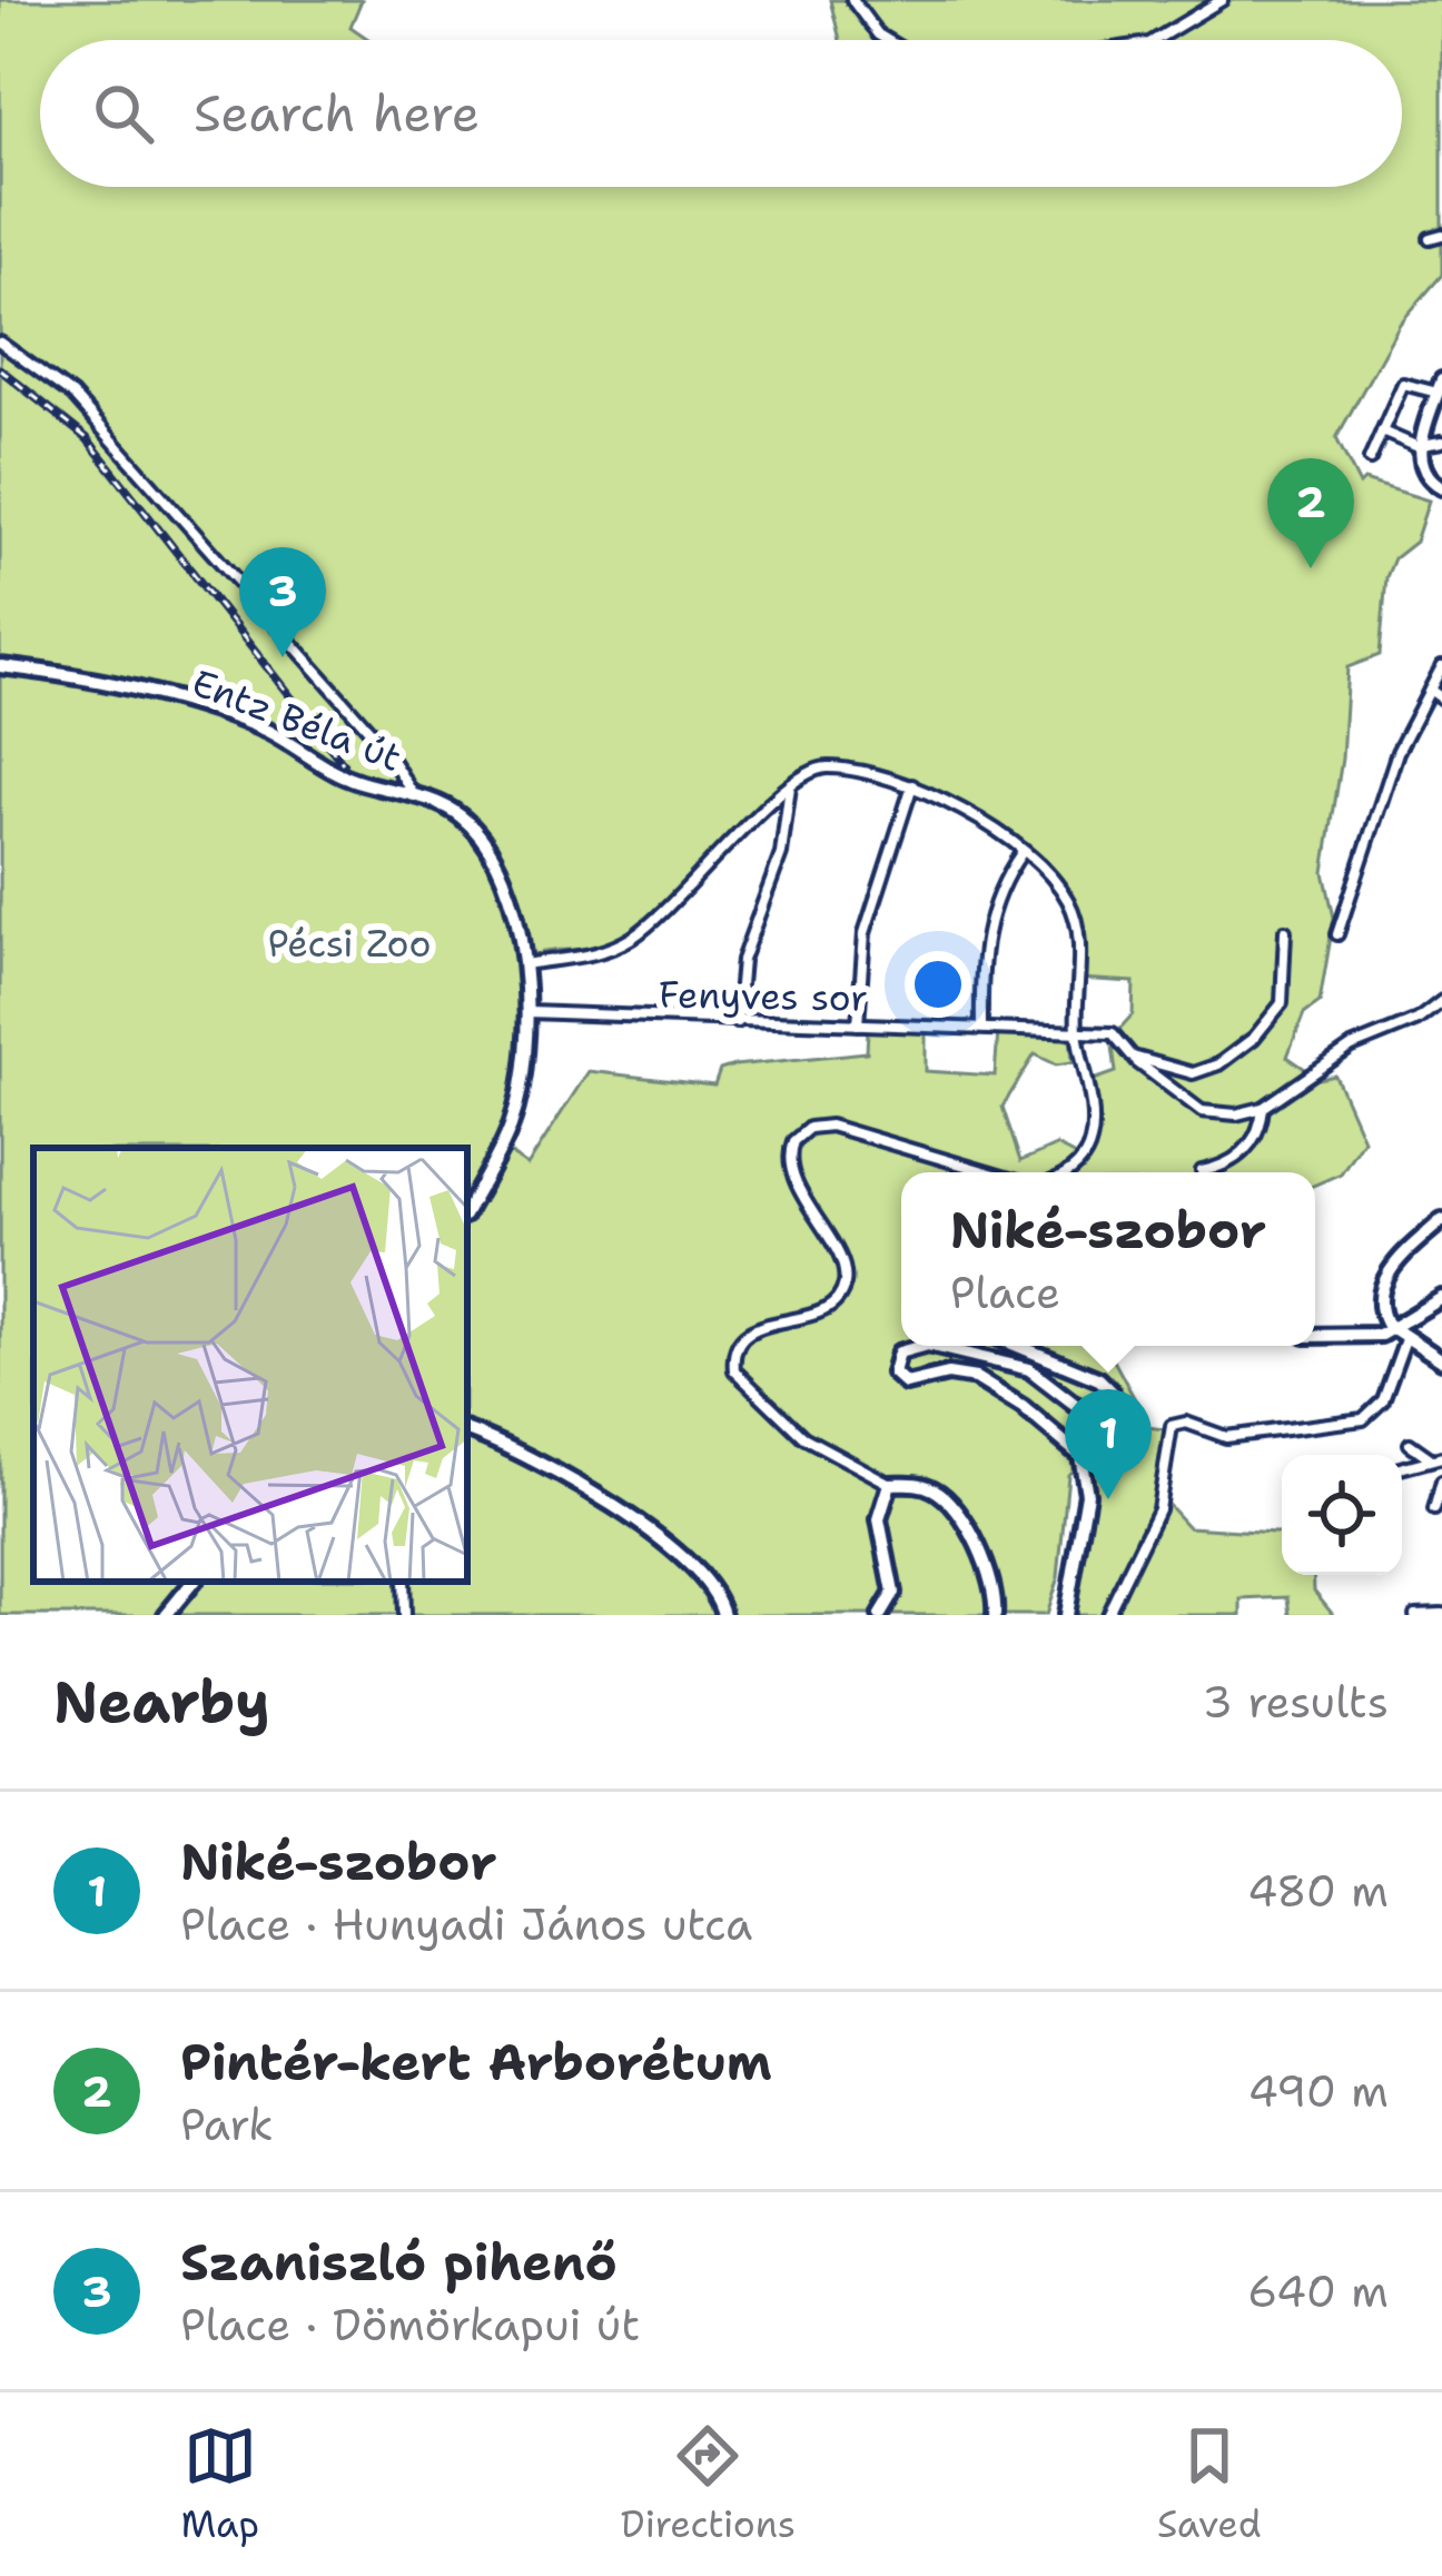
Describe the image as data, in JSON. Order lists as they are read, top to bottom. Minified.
{"streets":{"street":["Entz Béla út","Fenyves sor"]},"crossings":[["Entz Béla út","Fenyves sor"]],"parks":["Pécsi Zoo"],"page":{"search":"Search here","pins":["2","3","1"],"popup":["Niké-szobor","Place"],"heading":["Nearby","3 results"],"list":[{"mark":"1","name":"Niké-szobor","note":"Place · Hunyadi János utca","value":"480 m"},{"mark":"2","name":"Pintér-kert Arborétum","note":"Park","value":"490 m"},{"mark":"3","name":"Szaniszló pihenő","note":"Place · Dömörkapui út","value":"640 m"}],"nav":["Map","Directions","Saved"]}}
